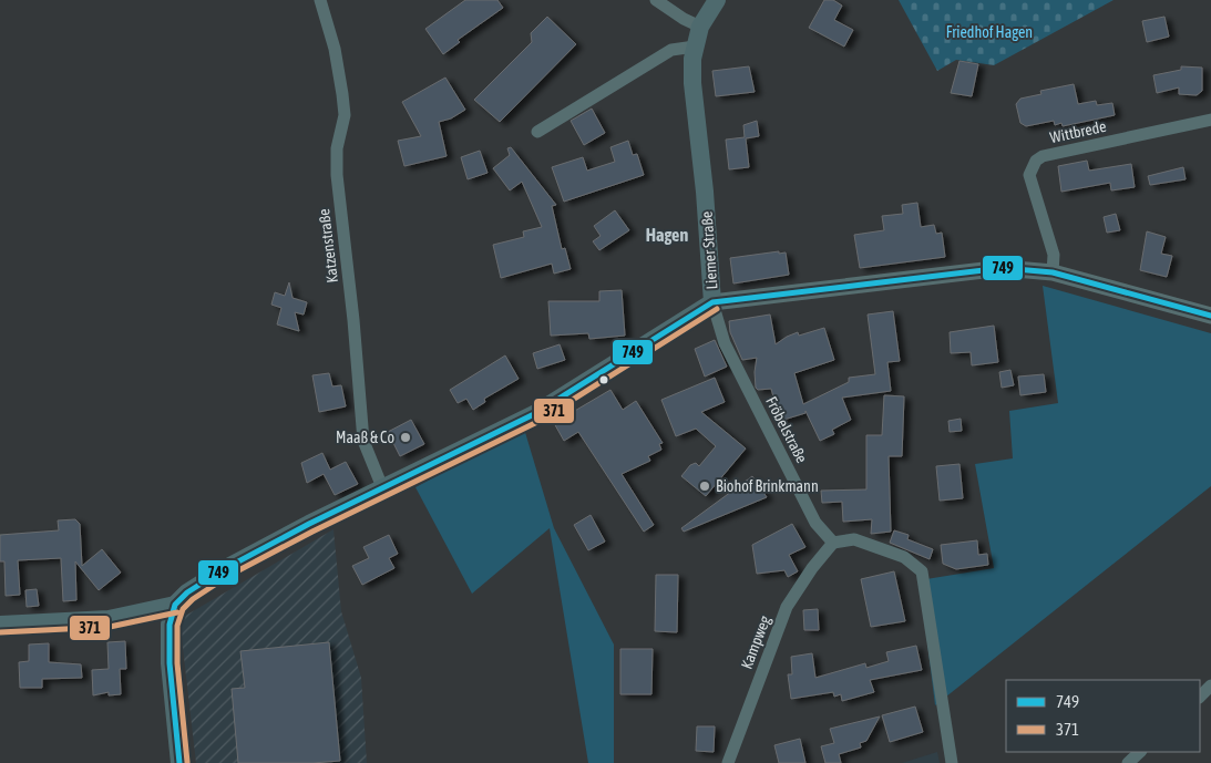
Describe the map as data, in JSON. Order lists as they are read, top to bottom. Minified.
{"streets":{"main road":["Liemer Straße"],"street":["Wittbrede","Katzenstraße","Fröbelstraße","Kampweg"]},"crossings":[["Katzenstraße","Liemer Straße"],["Liemer Straße","Fröbelstraße"],["Fröbelstraße","Kampweg"]],"districts":["Hagen"],"parks":["Friedhof Hagen"],"places":["Maaß & Co","Biohof Brinkmann"],"lines":["transit line 749","transit line 371"],"legend":["749","371"]}
